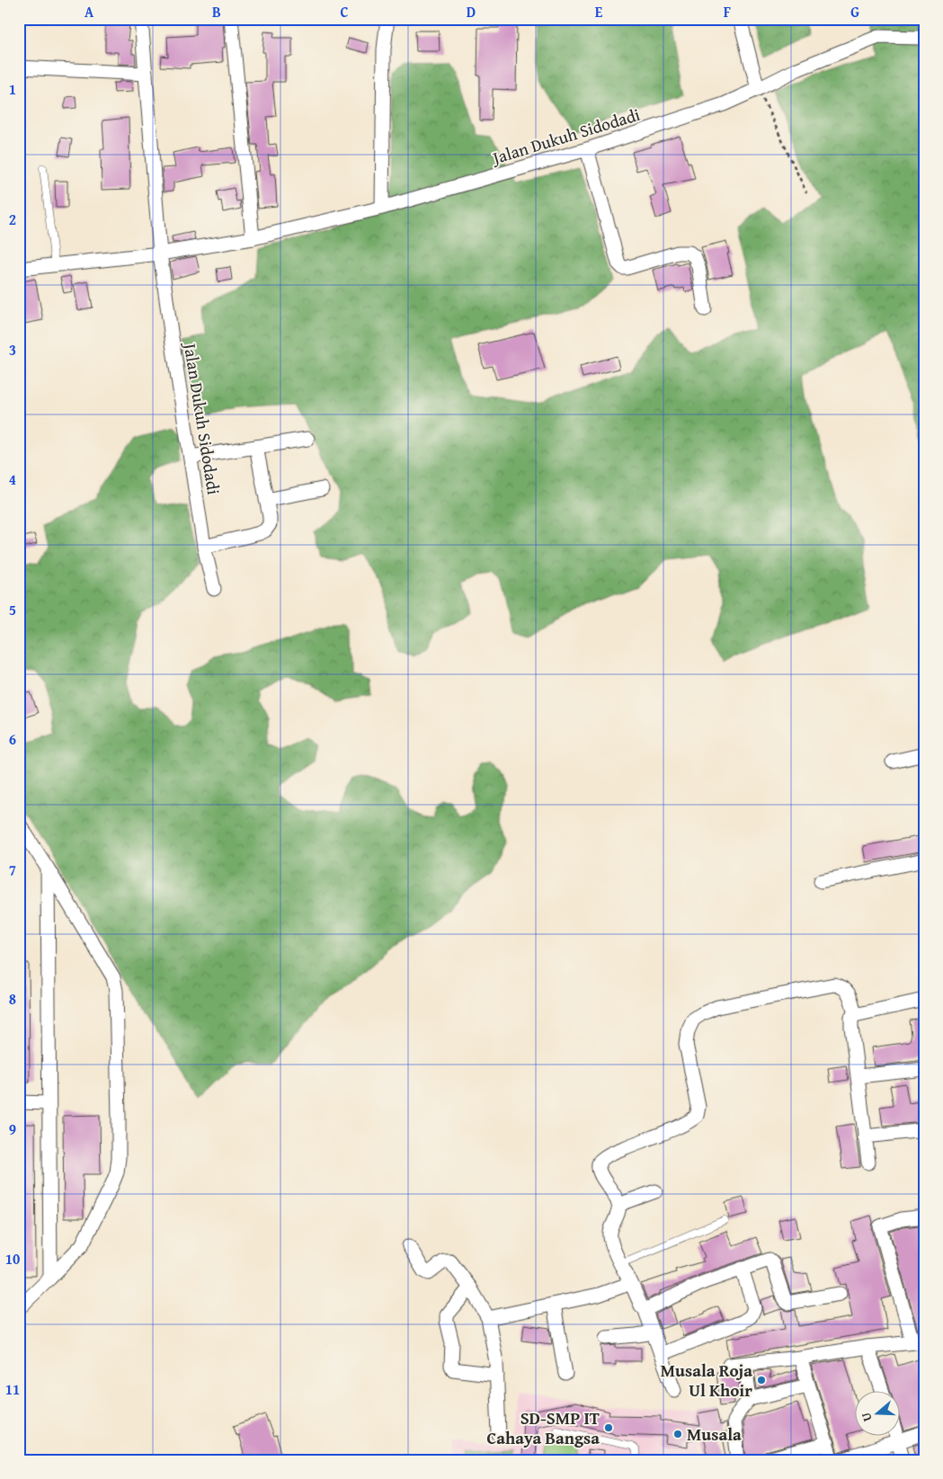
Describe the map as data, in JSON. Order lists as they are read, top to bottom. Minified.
{"streets":{"street":["Jalan Dukuh Sidodadi"]},"places":["Musala Roja Ul Khoir","SD-SMP IT Cahaya Bangsa","Musala"],"north":"left","grid":{"columns":["A","B","C","D","E","F","G"],"rows":["1","2","3","4","5","6","7","8","9","10","11"]}}
